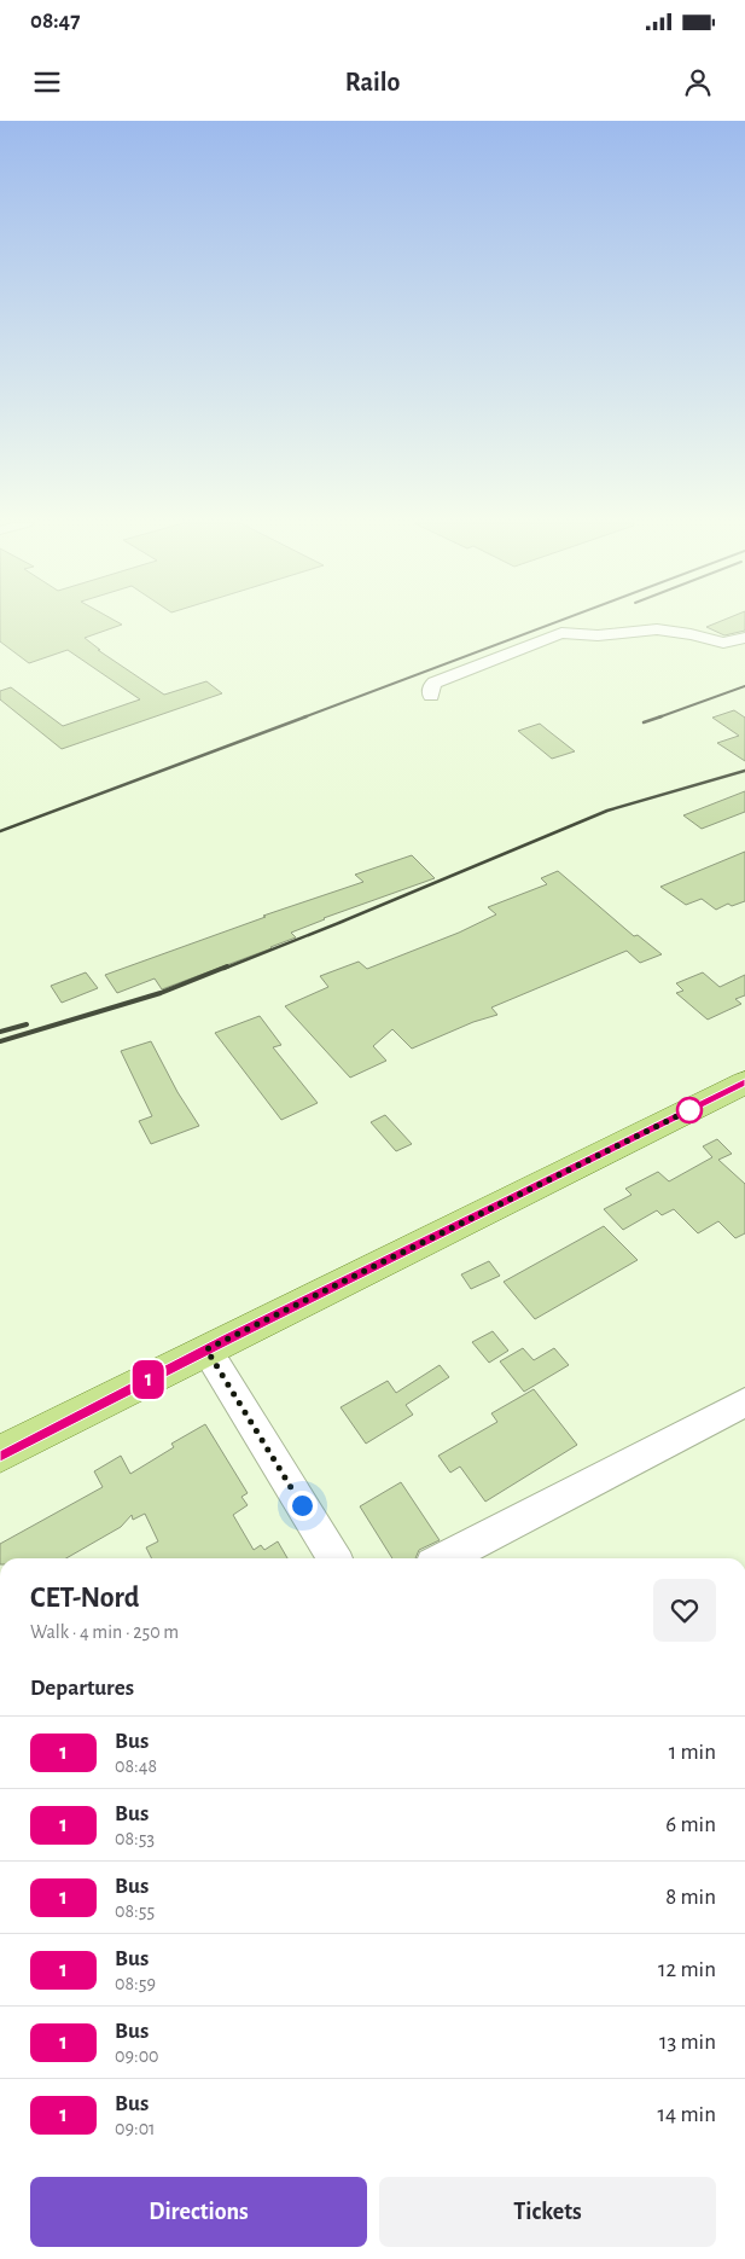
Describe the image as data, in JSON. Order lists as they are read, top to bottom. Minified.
{"lines":["bus line 1"],"page":{"status":"08:47","header":"Railo","on_map":"1","heading":[["CET-Nord","Walk · 4 min · 250 m"],"Departures"],"list":[{"mark":"1","name":"Bus","note":"08:48","value":"1 min"},{"mark":"1","name":"Bus","note":"08:53","value":"6 min"},{"mark":"1","name":"Bus","note":"08:55","value":"8 min"},{"mark":"1","name":"Bus","note":"08:59","value":"12 min"},{"mark":"1","name":"Bus","note":"09:00","value":"13 min"},{"mark":"1","name":"Bus","note":"09:01","value":"14 min"}],"buttons":["Directions","Tickets"]}}
